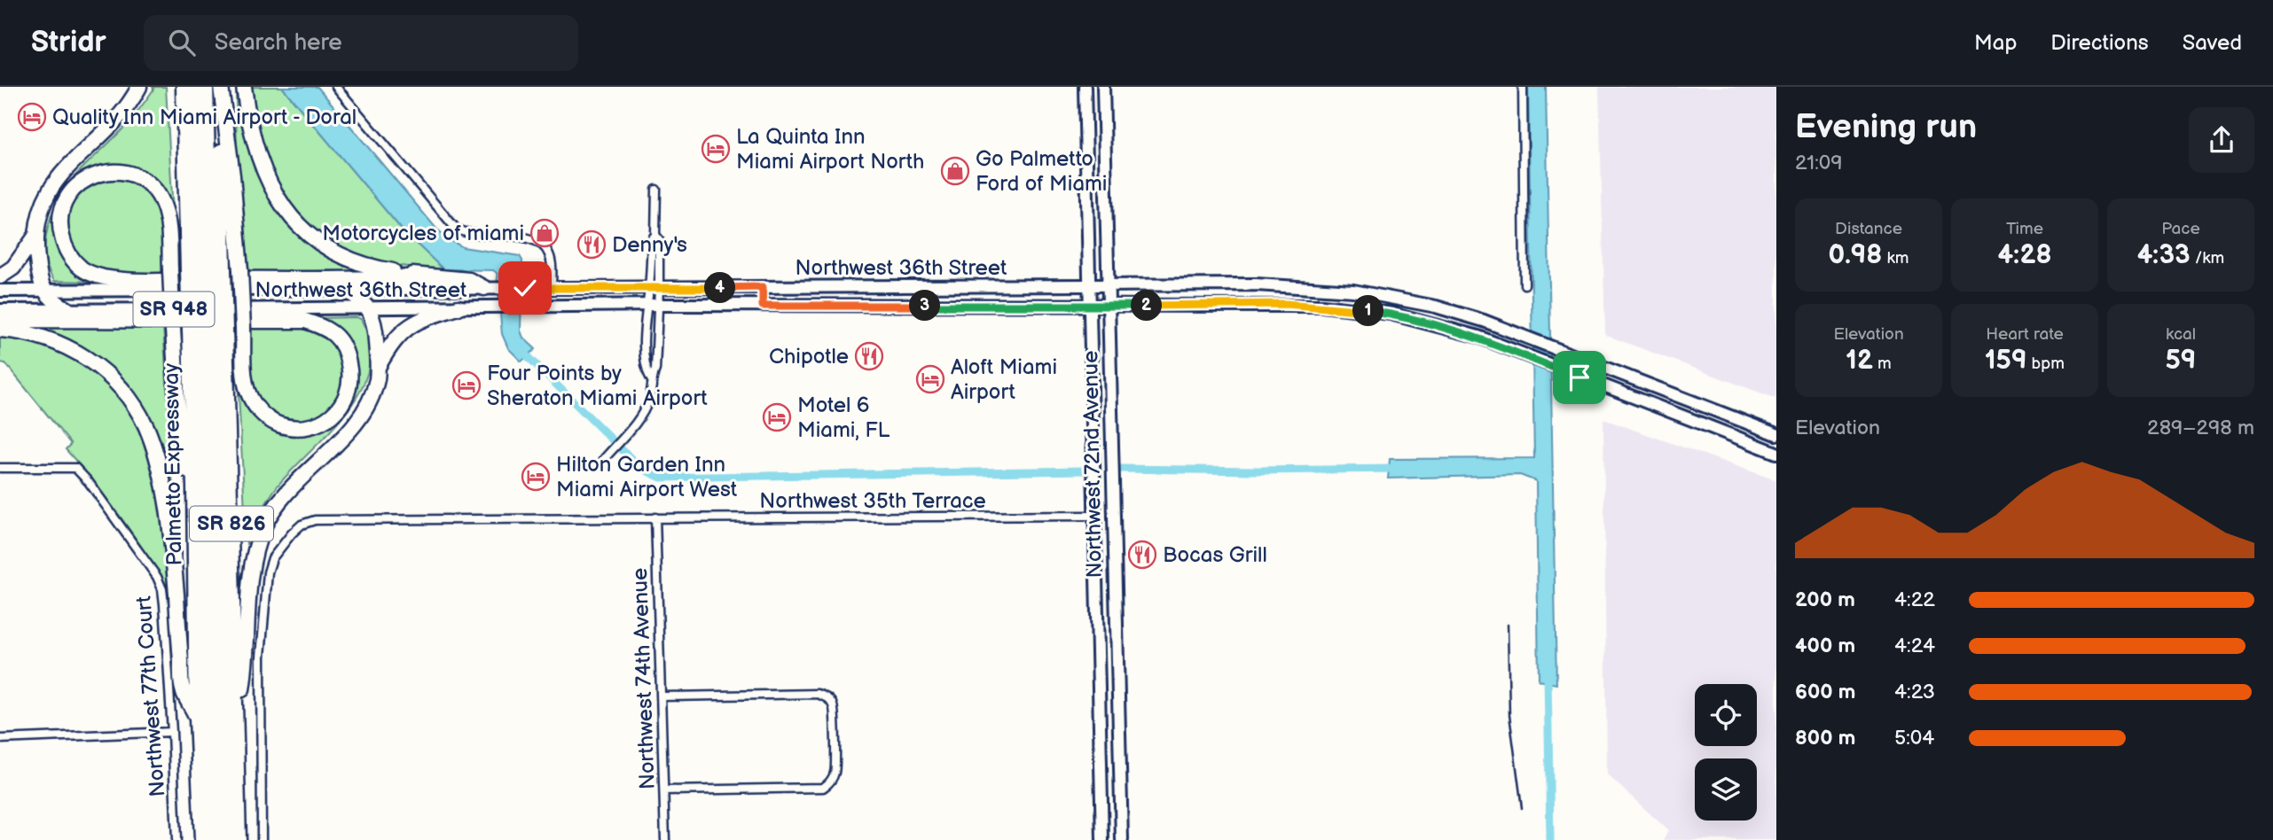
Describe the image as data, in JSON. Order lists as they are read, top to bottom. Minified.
{"streets":{"highway":["Palmetto Expressway","SR 826"],"main road":["Northwest 36th Street","SR 948","Northwest 72nd Avenue"],"street":["Northwest 35th Terrace","Northwest 74th Avenue","Northwest 77th Court"]},"crossings":[["Northwest 36th Street","Northwest 72nd Avenue"],["Northwest 72nd Avenue","Northwest 35th Terrace"],["Northwest 35th Terrace","Northwest 74th Avenue"]],"places":{"hotel":["Quality Inn Miami Airport - Doral","La Quinta Inn Miami Airport North","Aloft Miami Airport","Four Points by Sheraton Miami Airport","Motel 6 Miami, FL","Hilton Garden Inn Miami Airport West"],"shop":["Go Palmetto Ford of Miami","Motorcycles of miami"],"restaurant":["Denny's","Chipotle","Bocas Grill"]},"page":{"header":"Stridr","search":"Search here","nav":["Map","Directions","Saved"],"heading":["Evening run","21:09"],"stats":[["Distance","0.98 km"],["Time","4:28"],["Pace","4:33 /km"],["Elevation","12 m"],["Heart rate","159 bpm"],["kcal","59"]],"pins":["4","2","3","1"],"chart":["Elevation","289–298 m"],"list":[{"name":"200 m","note":"4:22"},{"name":"400 m","note":"4:24"},{"name":"600 m","note":"4:23"},{"name":"800 m","note":"5:04"}]}}
